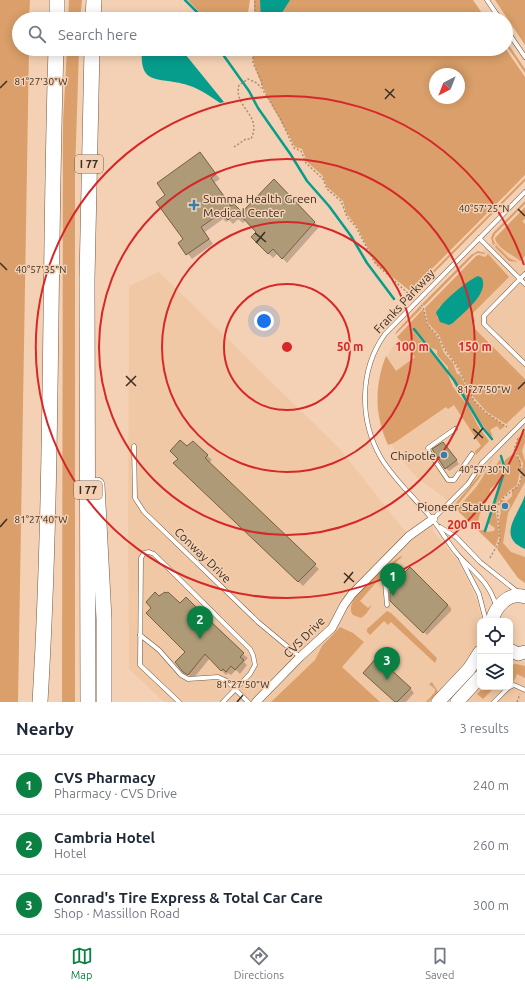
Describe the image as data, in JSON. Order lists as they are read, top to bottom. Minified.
{"streets":{"highway":["I 77"],"street":["CVS Drive"],"lane":["Franks Parkway","Conway Drive"]},"crossings":[["Franks Parkway","CVS Drive"],["Conway Drive","CVS Drive"]],"places":{"health":["Summa Health Green Medical Center"],"other":["Chipotle","Pioneer Statue"]},"north":"bottom left","page":{"search":"Search here","pins":["1","2","3"],"heading":["Nearby","3 results"],"list":[{"mark":"1","name":"CVS Pharmacy","note":"Pharmacy · CVS Drive","value":"240 m"},{"mark":"2","name":"Cambria Hotel","note":"Hotel","value":"260 m"},{"mark":"3","name":"Conrad's Tire Express & Total Car Care","note":"Shop · Massillon Road","value":"300 m"}],"nav":["Map","Directions","Saved"]},"coordinates":["81°27'30\"W","40°57'25\"N","40°57'35\"N","81°27'50\"W","40°57'30\"N","81°27'40\"W"],"rings":["50 m","100 m","150 m","200 m"]}
